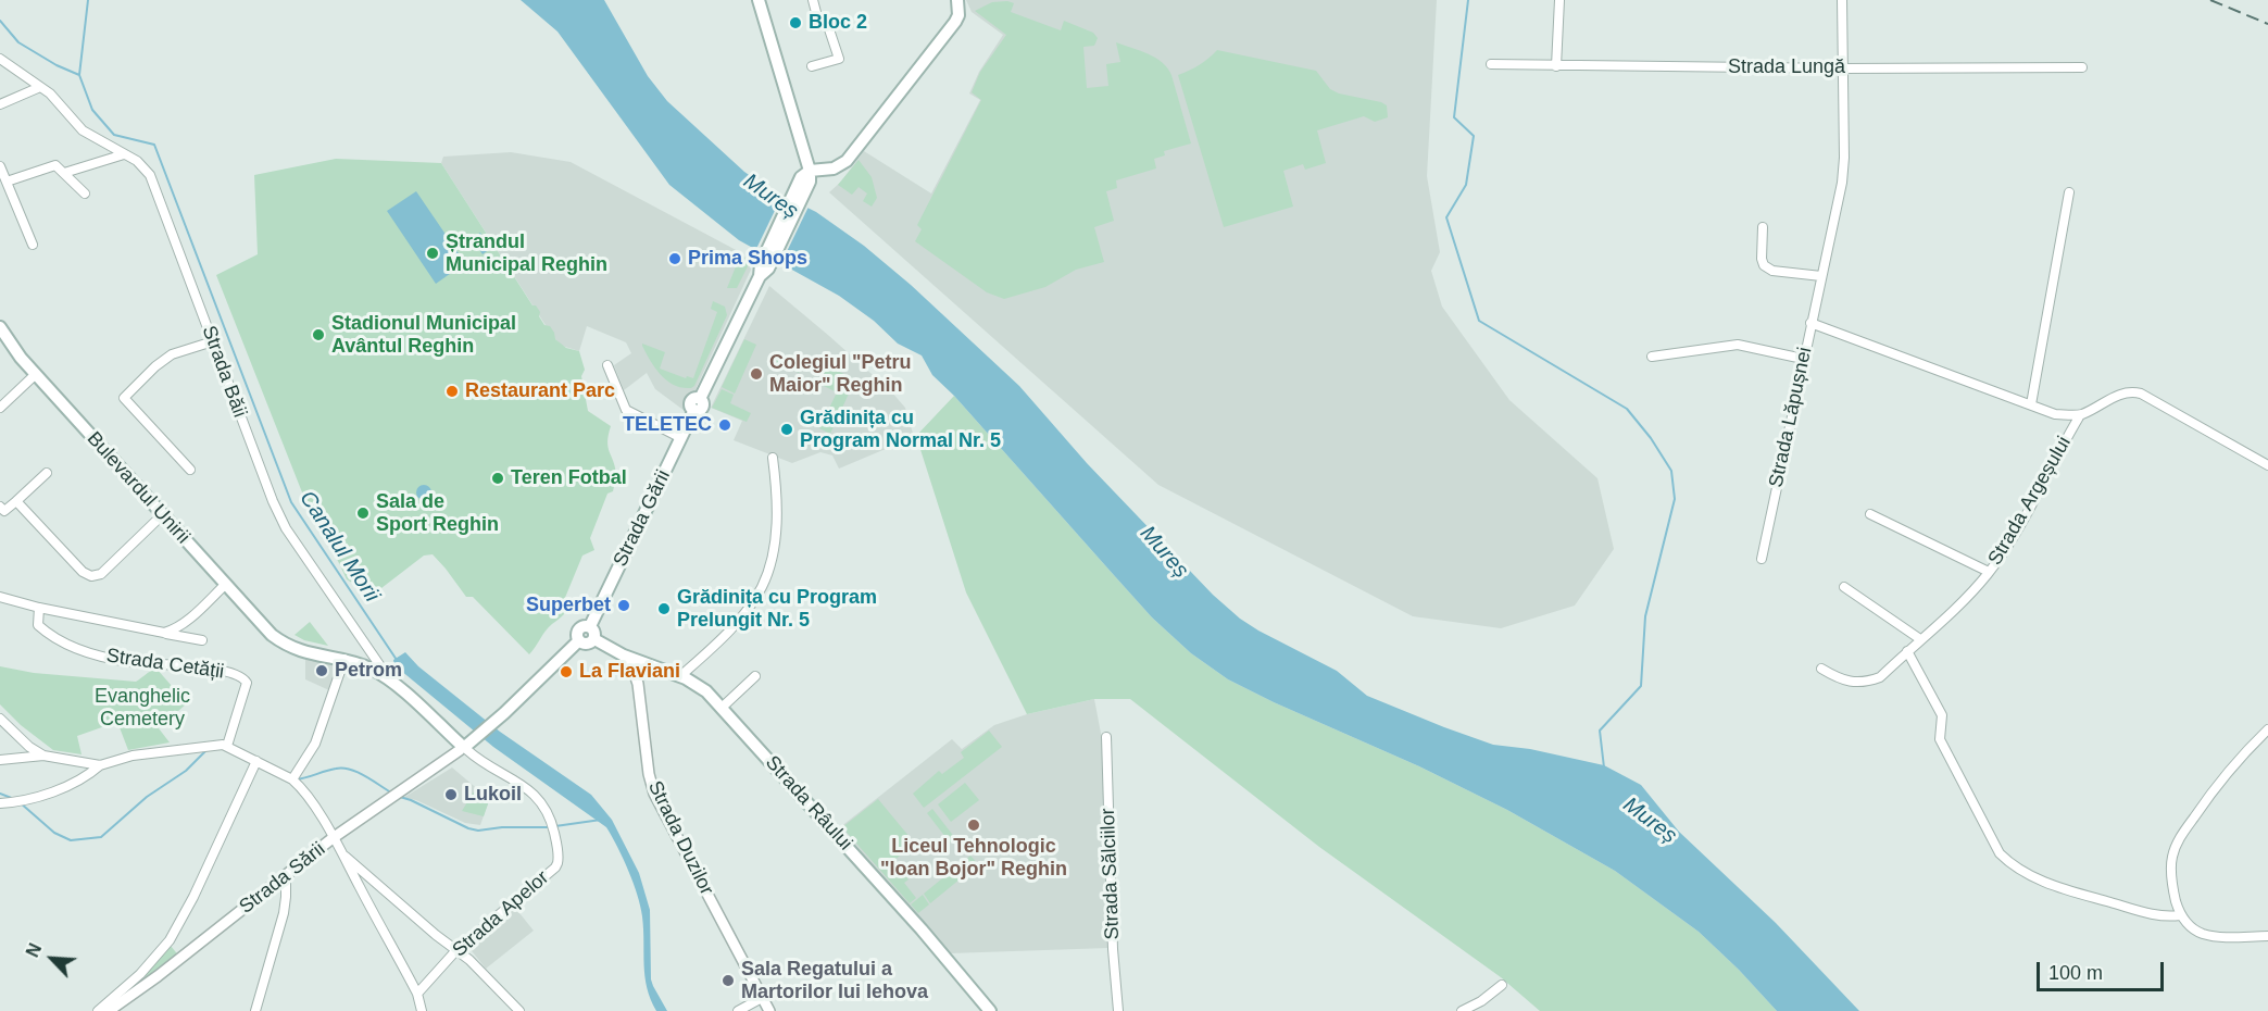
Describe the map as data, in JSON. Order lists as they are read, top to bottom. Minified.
{"streets":{"main road":["Bulevardul Unirii","Strada Gării","Strada Râului","Strada Sării"],"street":["Strada Lungă","Strada Băii","Strada Lăpușnei","Strada Argeșului","Strada Cetății","Strada Duzilor","Strada Sălciilor","Strada Apelor"]},"crossings":[["Strada Lungă","Strada Lăpușnei"],["Strada Lăpușnei","Strada Argeșului"],["Strada Gării","Strada Râului"],["Strada Gării","Strada Sării"],["Strada Râului","Strada Duzilor"],["Strada Râului","Strada Sării"],["Strada Sării","Strada Apelor"]],"water":["Mureș","Canalul Morii"],"parks":["Evanghelic Cemetery"],"places":["Bloc 2","Ștrandul Municipal Reghin","Prima Shops","Stadionul Municipal Avântul Reghin","Colegiul \"Petru Maior\" Reghin","Restaurant Parc","TELETEC","Grădinița cu Program Normal Nr. 5","Teren Fotbal","Sala de Sport Reghin","Superbet","Grădinița cu Program Prelungit Nr. 5","Petrom","La Flaviani","Lukoil","Liceul Tehnologic \"Ioan Bojor\" Reghin","Sala Regatului a Martorilor lui Iehova"],"scale_bar":"100 m","north":"top left"}
